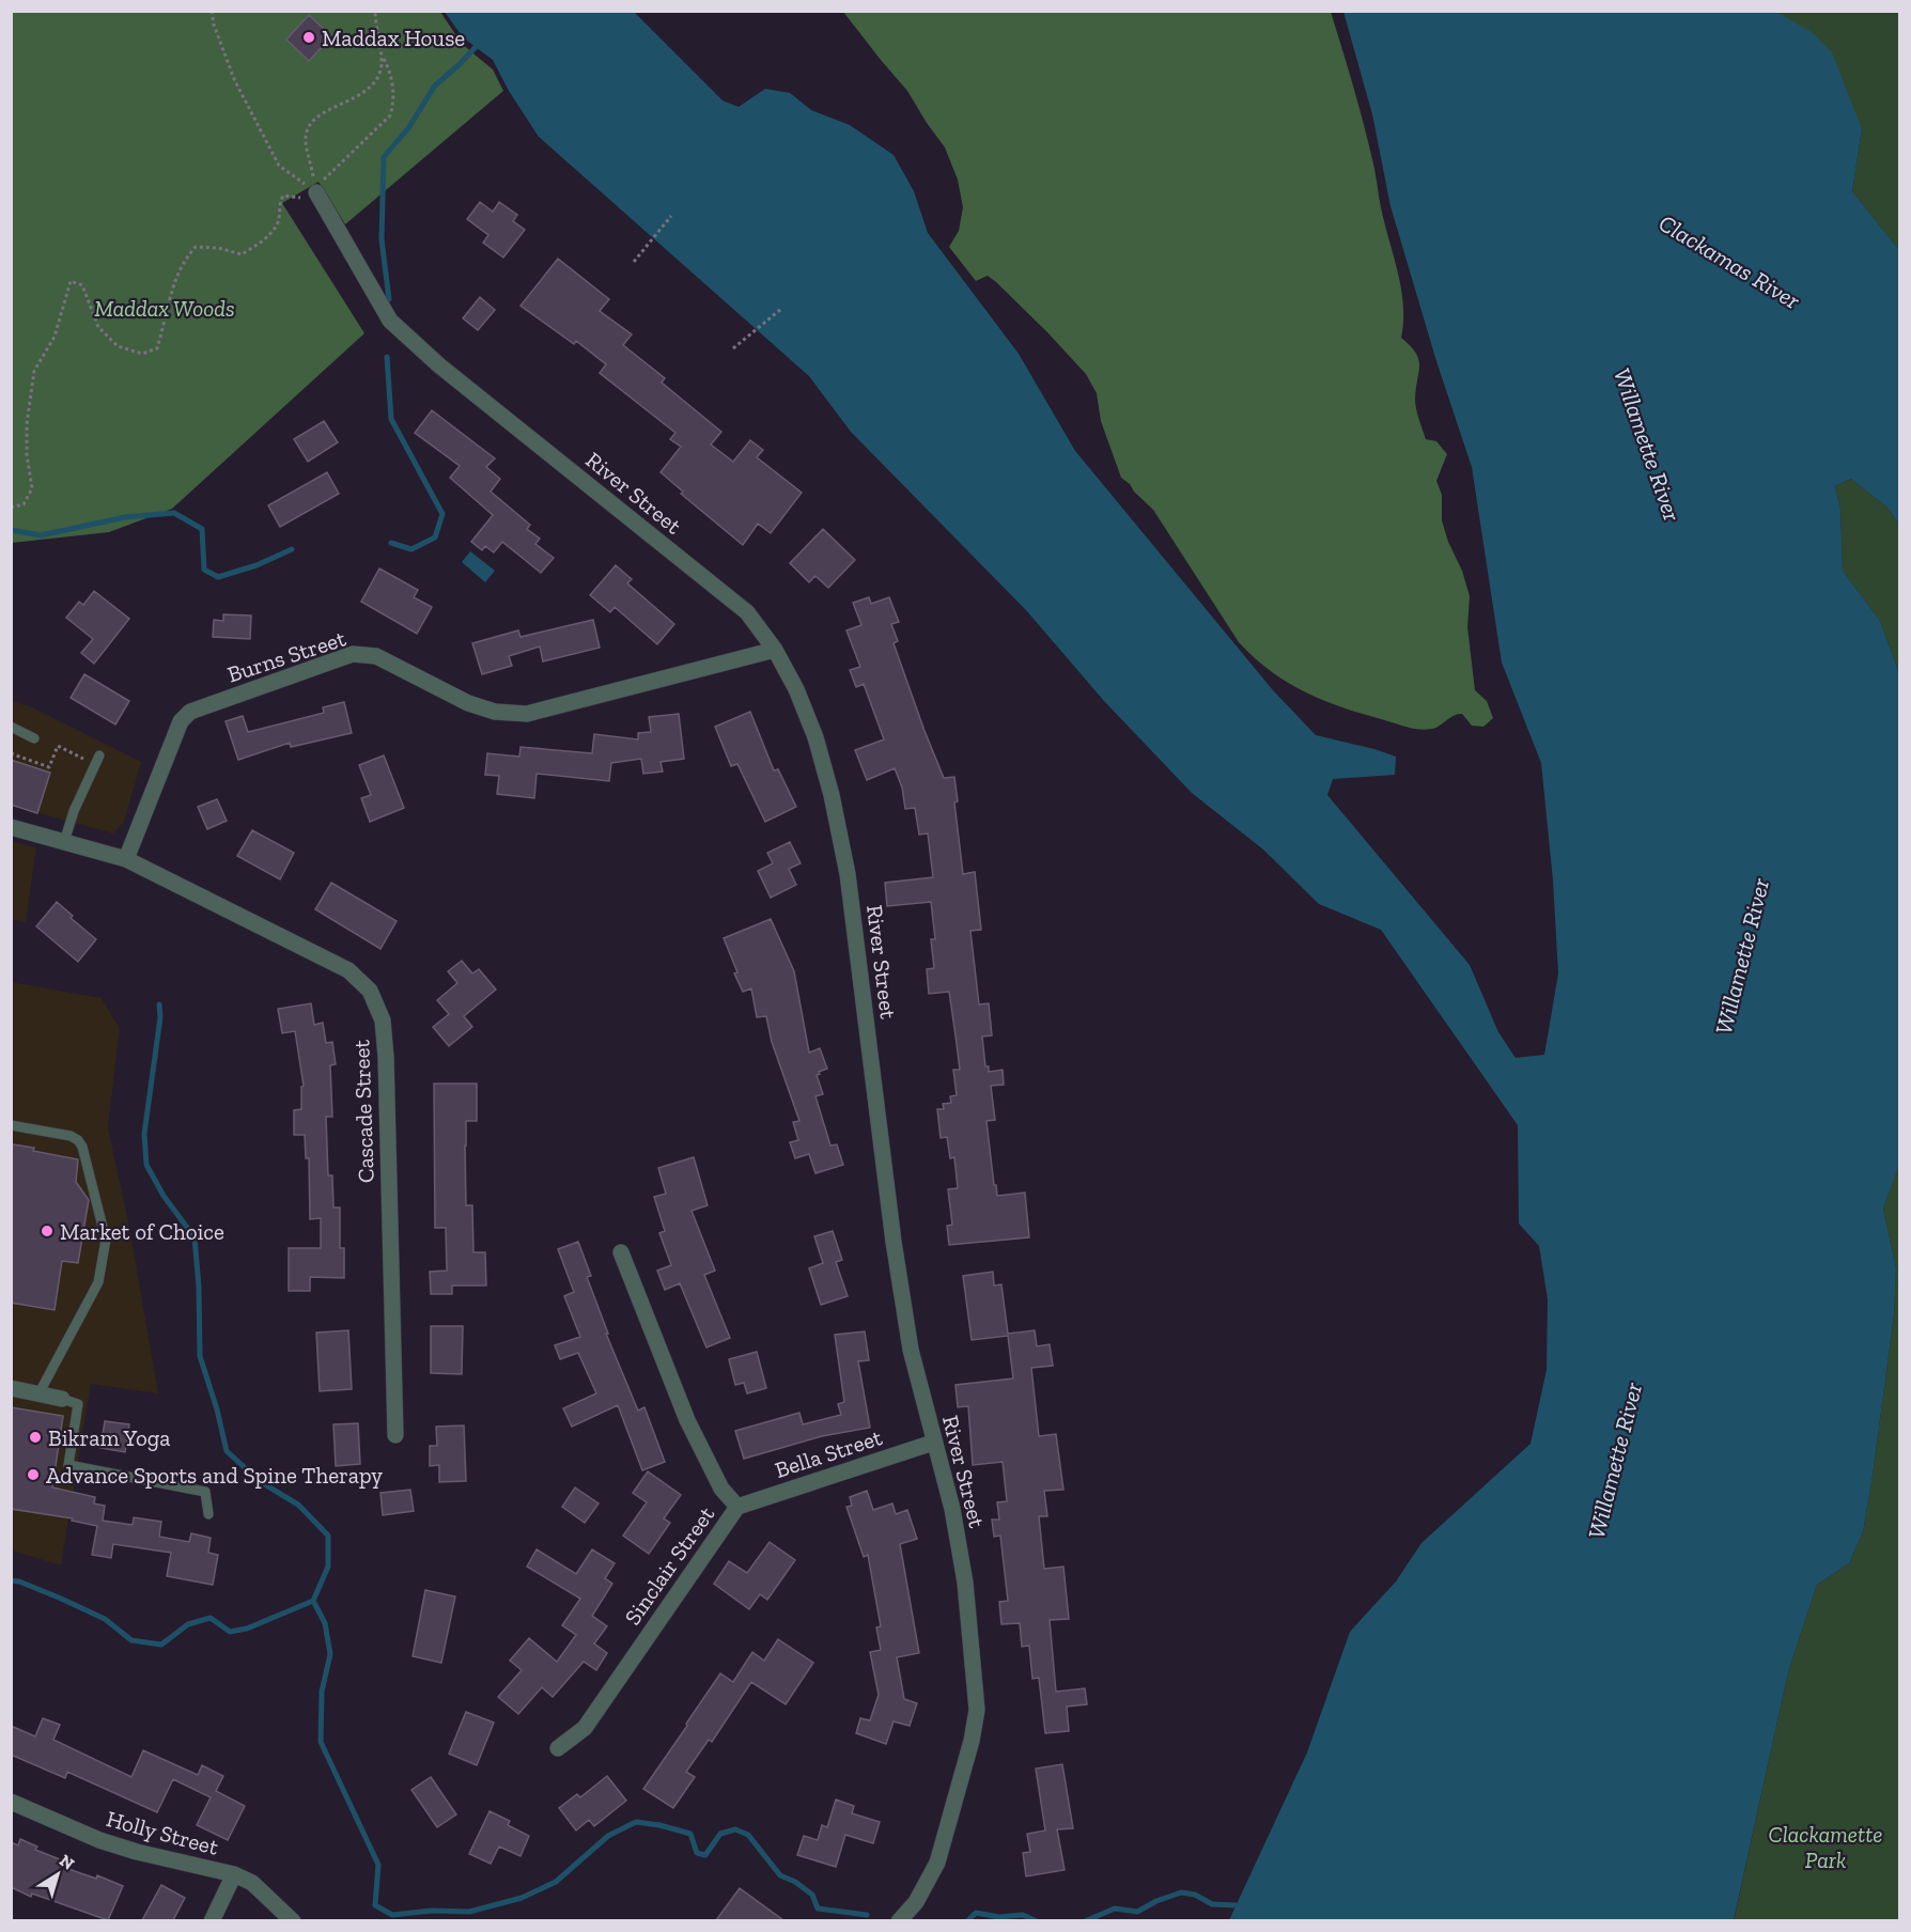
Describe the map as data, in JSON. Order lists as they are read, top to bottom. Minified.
{"streets":{"street":["River Street","Burns Street","Cascade Street","Bella Street","Sinclair Street","Holly Street"]},"crossings":[["River Street","Burns Street"],["River Street","Bella Street"],["Burns Street","Cascade Street"],["Bella Street","Sinclair Street"]],"water":["Clackamas River","Willamette River"],"parks":["Maddax Woods","Clackamette Park"],"places":["Maddax House","Market of Choice","Bikram Yoga","Advance Sports and Spine Therapy"],"north":"top right"}
